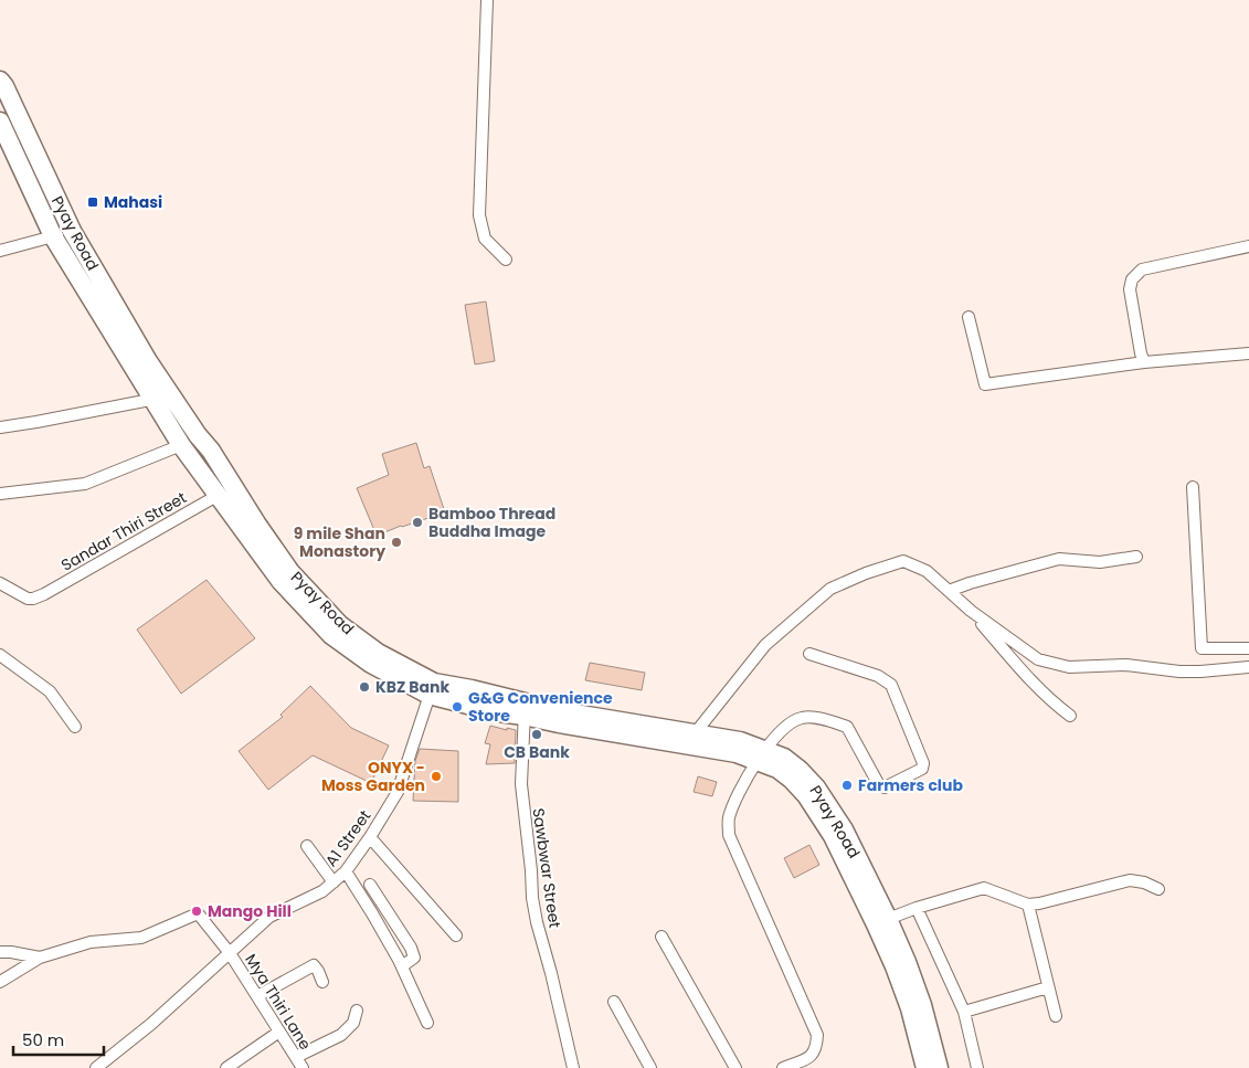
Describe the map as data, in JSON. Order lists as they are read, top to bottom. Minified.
{"streets":{"highway":["Pyay Road"],"street":["Sandar Thiri Street","A1 Street","Sawbwar Street","Mya Thiri Lane"]},"crossings":[["Pyay Road","Sandar Thiri Street"],["Pyay Road","A1 Street"],["Pyay Road","Sawbwar Street"],["A1 Street","Mya Thiri Lane"]],"places":{"transit":["Mahasi"],"other":["Bamboo Thread Buddha Image","9 mile Shan Monastory","KBZ Bank","G&G Convenience Store","CB Bank","ONYX - Moss Garden","Farmers club","Mango Hill"]},"scale_bar":"50 m"}
